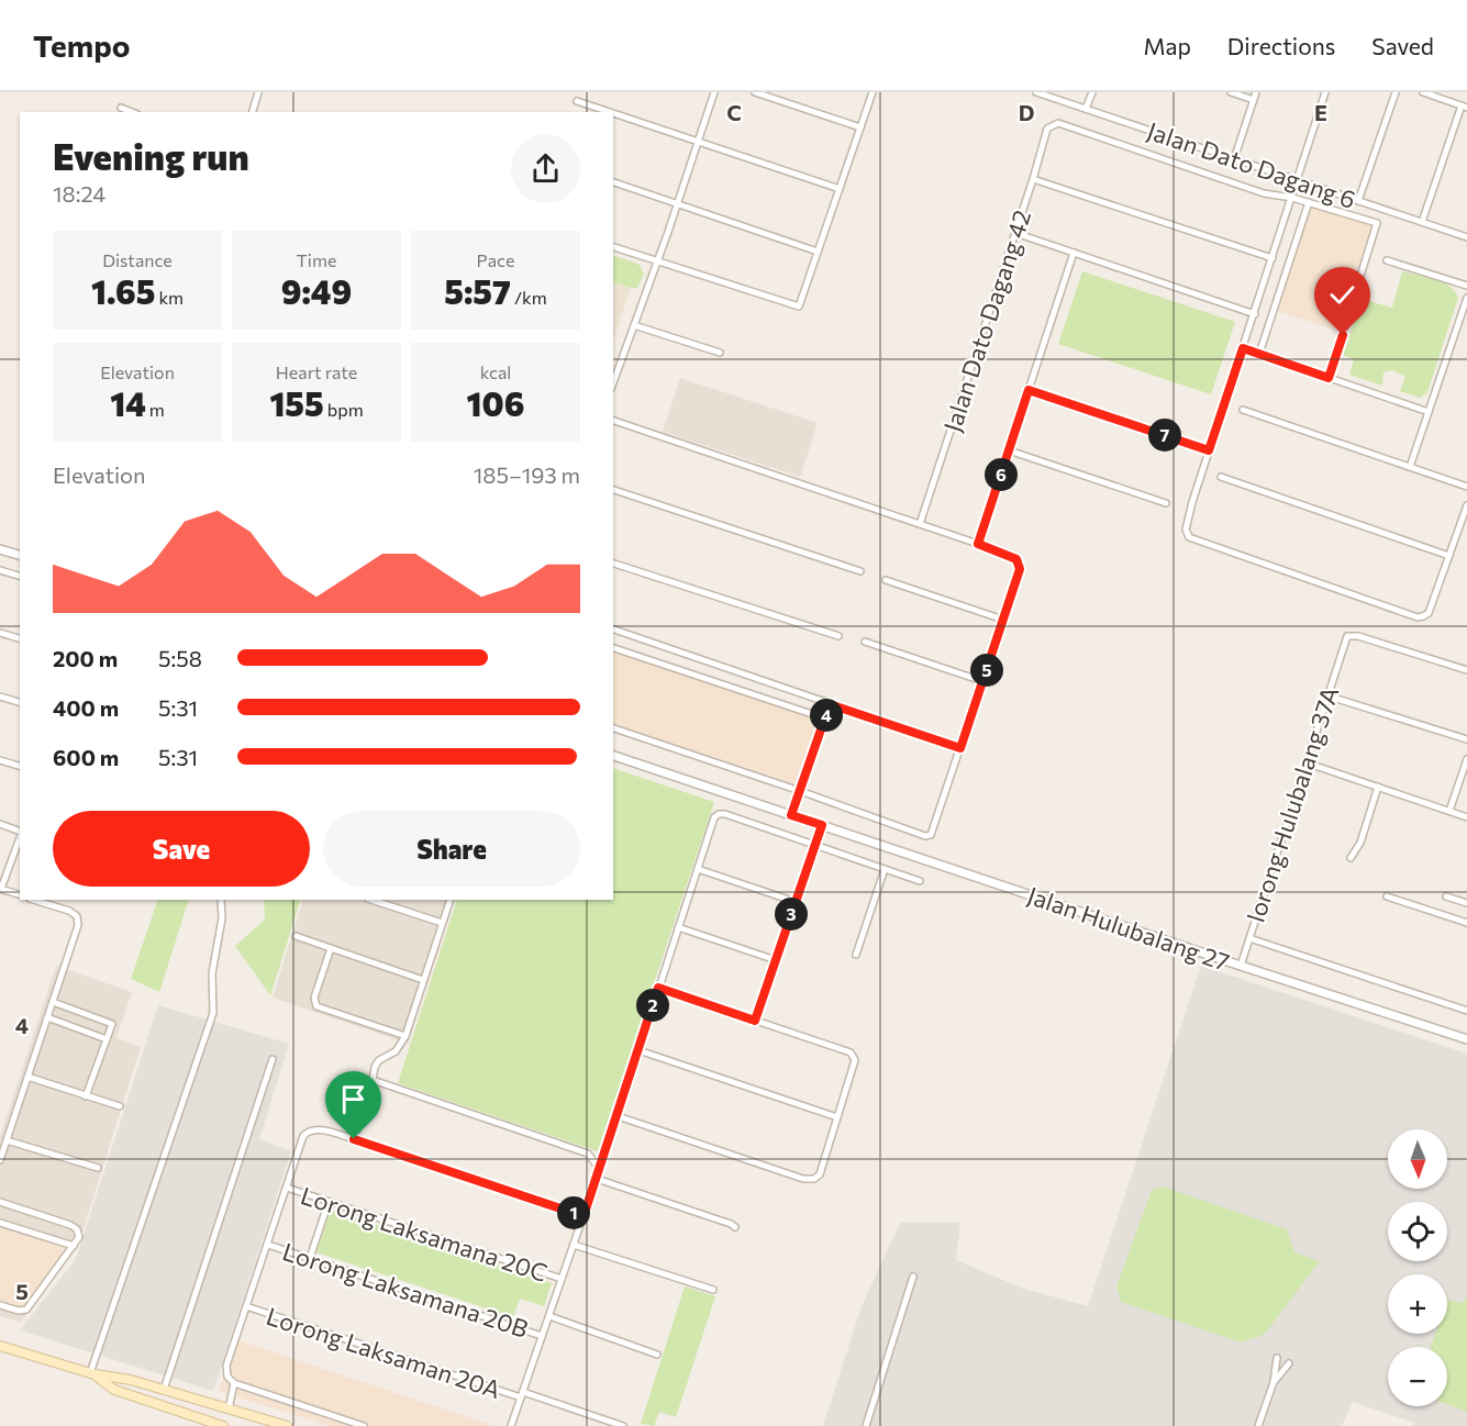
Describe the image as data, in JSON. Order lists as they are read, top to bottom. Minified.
{"streets":{"street":["Jalan Dato Dagang 6","Jalan Dato Dagang 42","lorong Hulubalang 37A","Jalan Hulubalang 27","Lorong Laksamana 20C","Lorong Laksamana 20B","Lorong Laksaman 20A"]},"crossings":[["lorong Hulubalang 37A","Jalan Hulubalang 27"]],"north":"bottom","page":{"header":"Tempo","nav":["Map","Directions","Saved"],"heading":["Evening run","18:24"],"stats":[["Distance","1.65 km"],["Time","9:49"],["Pace","5:57 /km"],["Elevation","14 m"],["Heart rate","155 bpm"],["kcal","106"]],"pins":["7","6","5","4","3","2","1"],"chart":["Elevation","185–193 m"],"list":[{"name":"200 m","note":"5:58"},{"name":"400 m","note":"5:31"},{"name":"600 m","note":"5:31"}],"buttons":["Save","Share"],"map_buttons":["+","−"]},"grid":{"columns":["C","D","E"],"rows":["4","5"]}}
